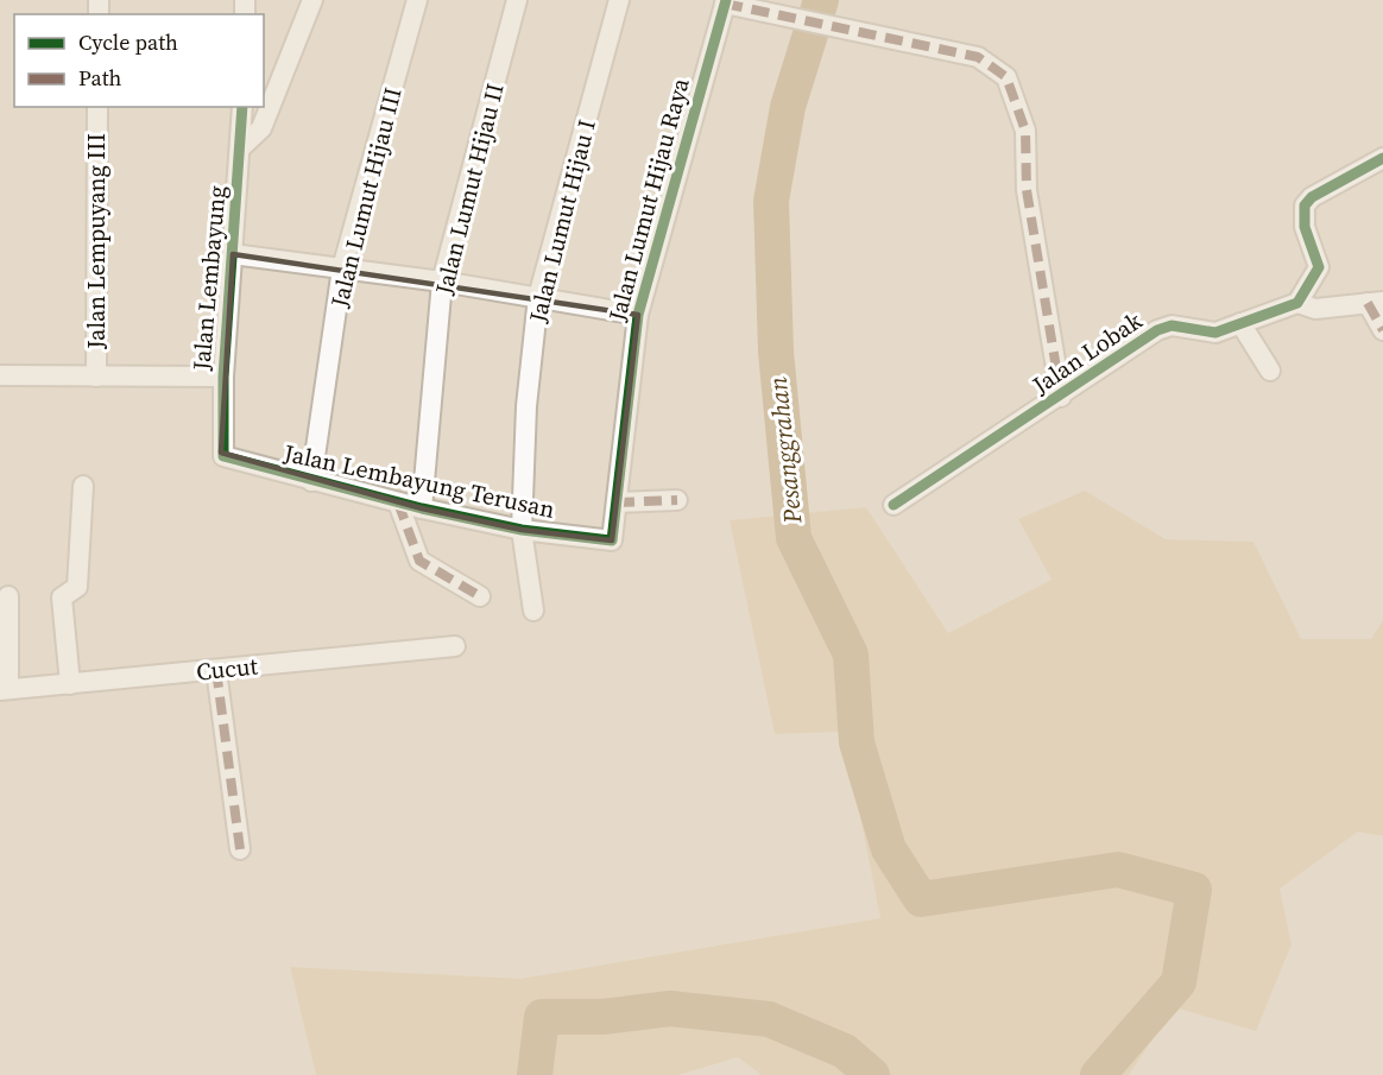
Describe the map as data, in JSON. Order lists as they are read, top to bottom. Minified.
{"streets":{"street":["Jalan Lumut Hijau II","Jalan Lumut Hijau III","Jalan Lumut Hijau Raya","Jalan Lumut Hijau I","Jalan Lempuyang III","Jalan Lembayung","Jalan Lobak","Jalan Lembayung Terusan","Cucut"]},"crossings":[["Jalan Lumut Hijau II","Jalan Lembayung Terusan"],["Jalan Lumut Hijau III","Jalan Lembayung Terusan"],["Jalan Lumut Hijau Raya","Jalan Lembayung Terusan"],["Jalan Lumut Hijau I","Jalan Lembayung Terusan"],["Jalan Lembayung","Jalan Lembayung Terusan"]],"water":["Pesanggrahan"],"legend":["Cycle path","Path"]}
